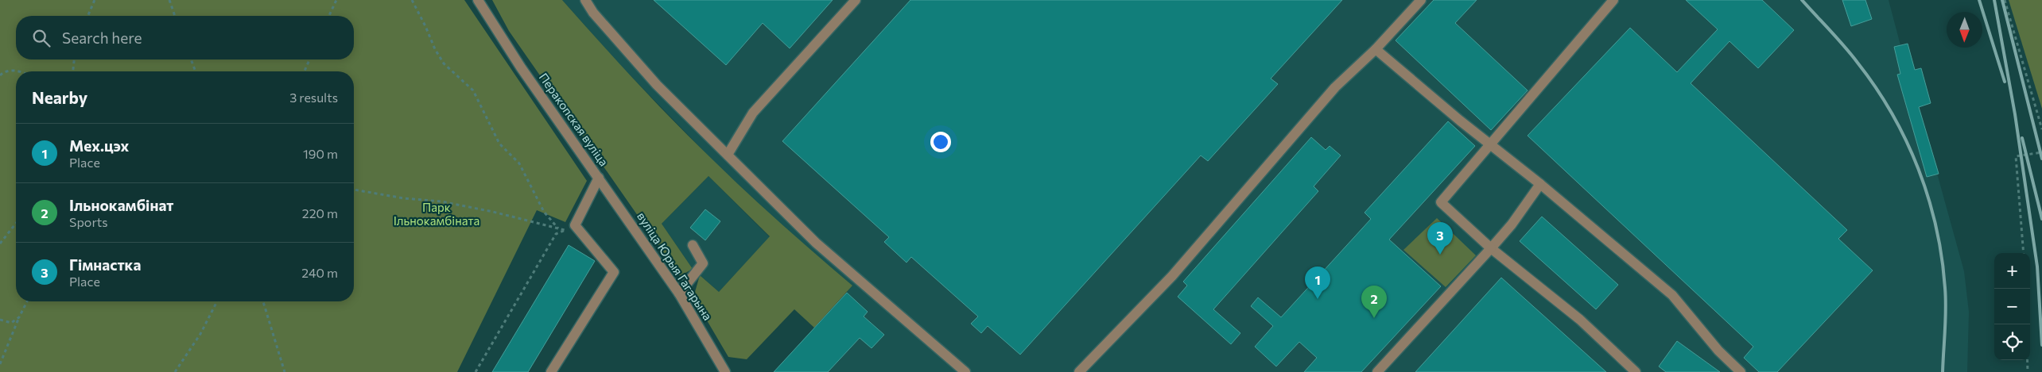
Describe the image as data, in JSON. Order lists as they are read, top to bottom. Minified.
{"streets":{"street":["Перакопская вуліца","вуліца Юрыя Гагарына"]},"crossings":[["Перакопская вуліца","вуліца Юрыя Гагарына"]],"parks":["Парк Ільнокамбіната"],"north":"bottom","page":{"search":"Search here","heading":["Nearby","3 results"],"list":[{"mark":"1","name":"Мех.цэх","note":"Place","value":"190 m"},{"mark":"2","name":"Ільнокамбінат","note":"Sports","value":"220 m"},{"mark":"3","name":"Гімнастка","note":"Place","value":"240 m"}],"pins":["3","1","2"],"map_buttons":["+","−"]}}
